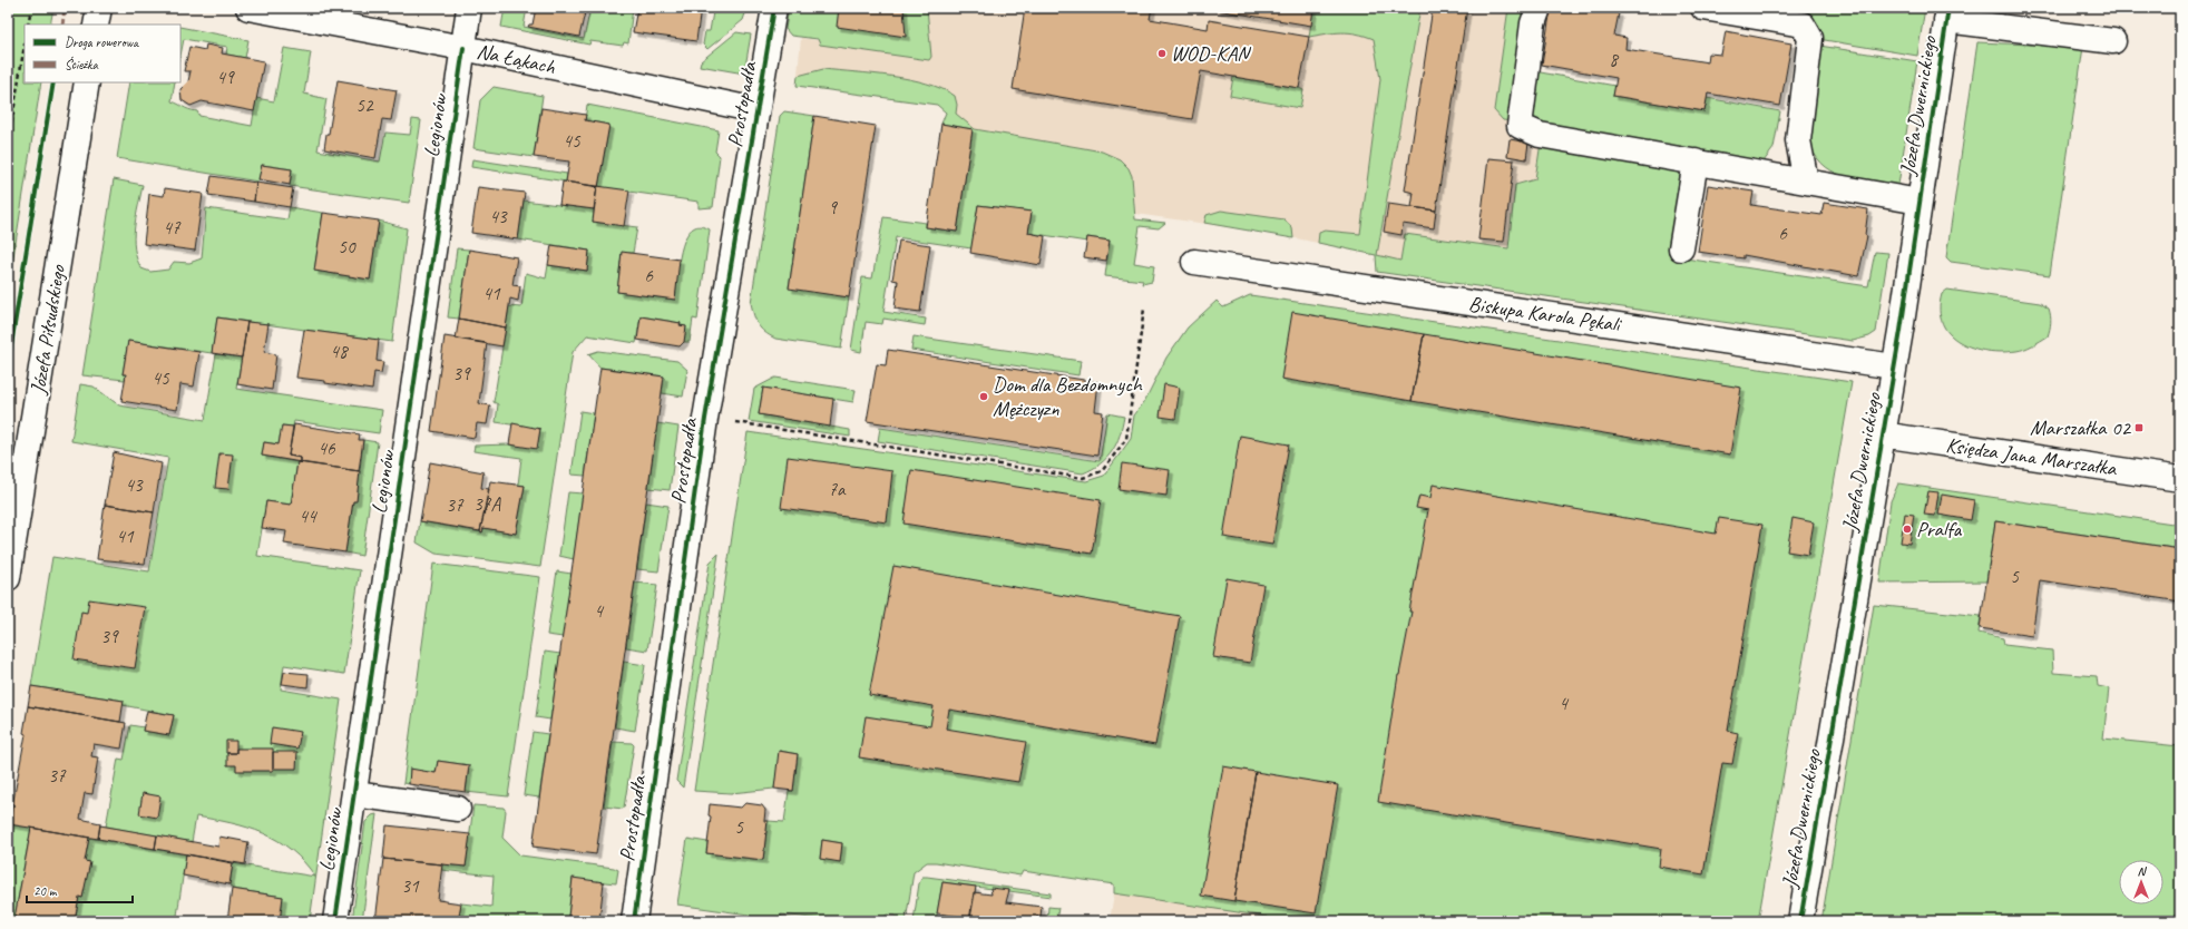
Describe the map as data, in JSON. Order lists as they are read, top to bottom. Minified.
{"streets":{"street":["Na Łąkach","Prostopadła","Józefa Dwernickiego","Legionów","Biskupa Karola Pękali","Józefa Piłsudskiego","Księdza Jana Marszałka"]},"crossings":[["Na Łąkach","Prostopadła"],["Na Łąkach","Legionów"],["Józefa Dwernickiego","Biskupa Karola Pękali"],["Józefa Dwernickiego","Księdza Jana Marszałka"]],"places":{"other":["WOD-KAN","Dom dla Bezdomnych Mężczyzn","Pralfa"],"transit":["Marszałka 02"]},"house_numbers":["8","49","52","45","9","43","47","6","50","6","41","48","39","45","46","43","7a","37A","37","44","41","5","4","39","4","37","5","31"],"legend":["Droga rowerowa","Ścieżka"],"scale_bar":"20 m","north":"top"}
